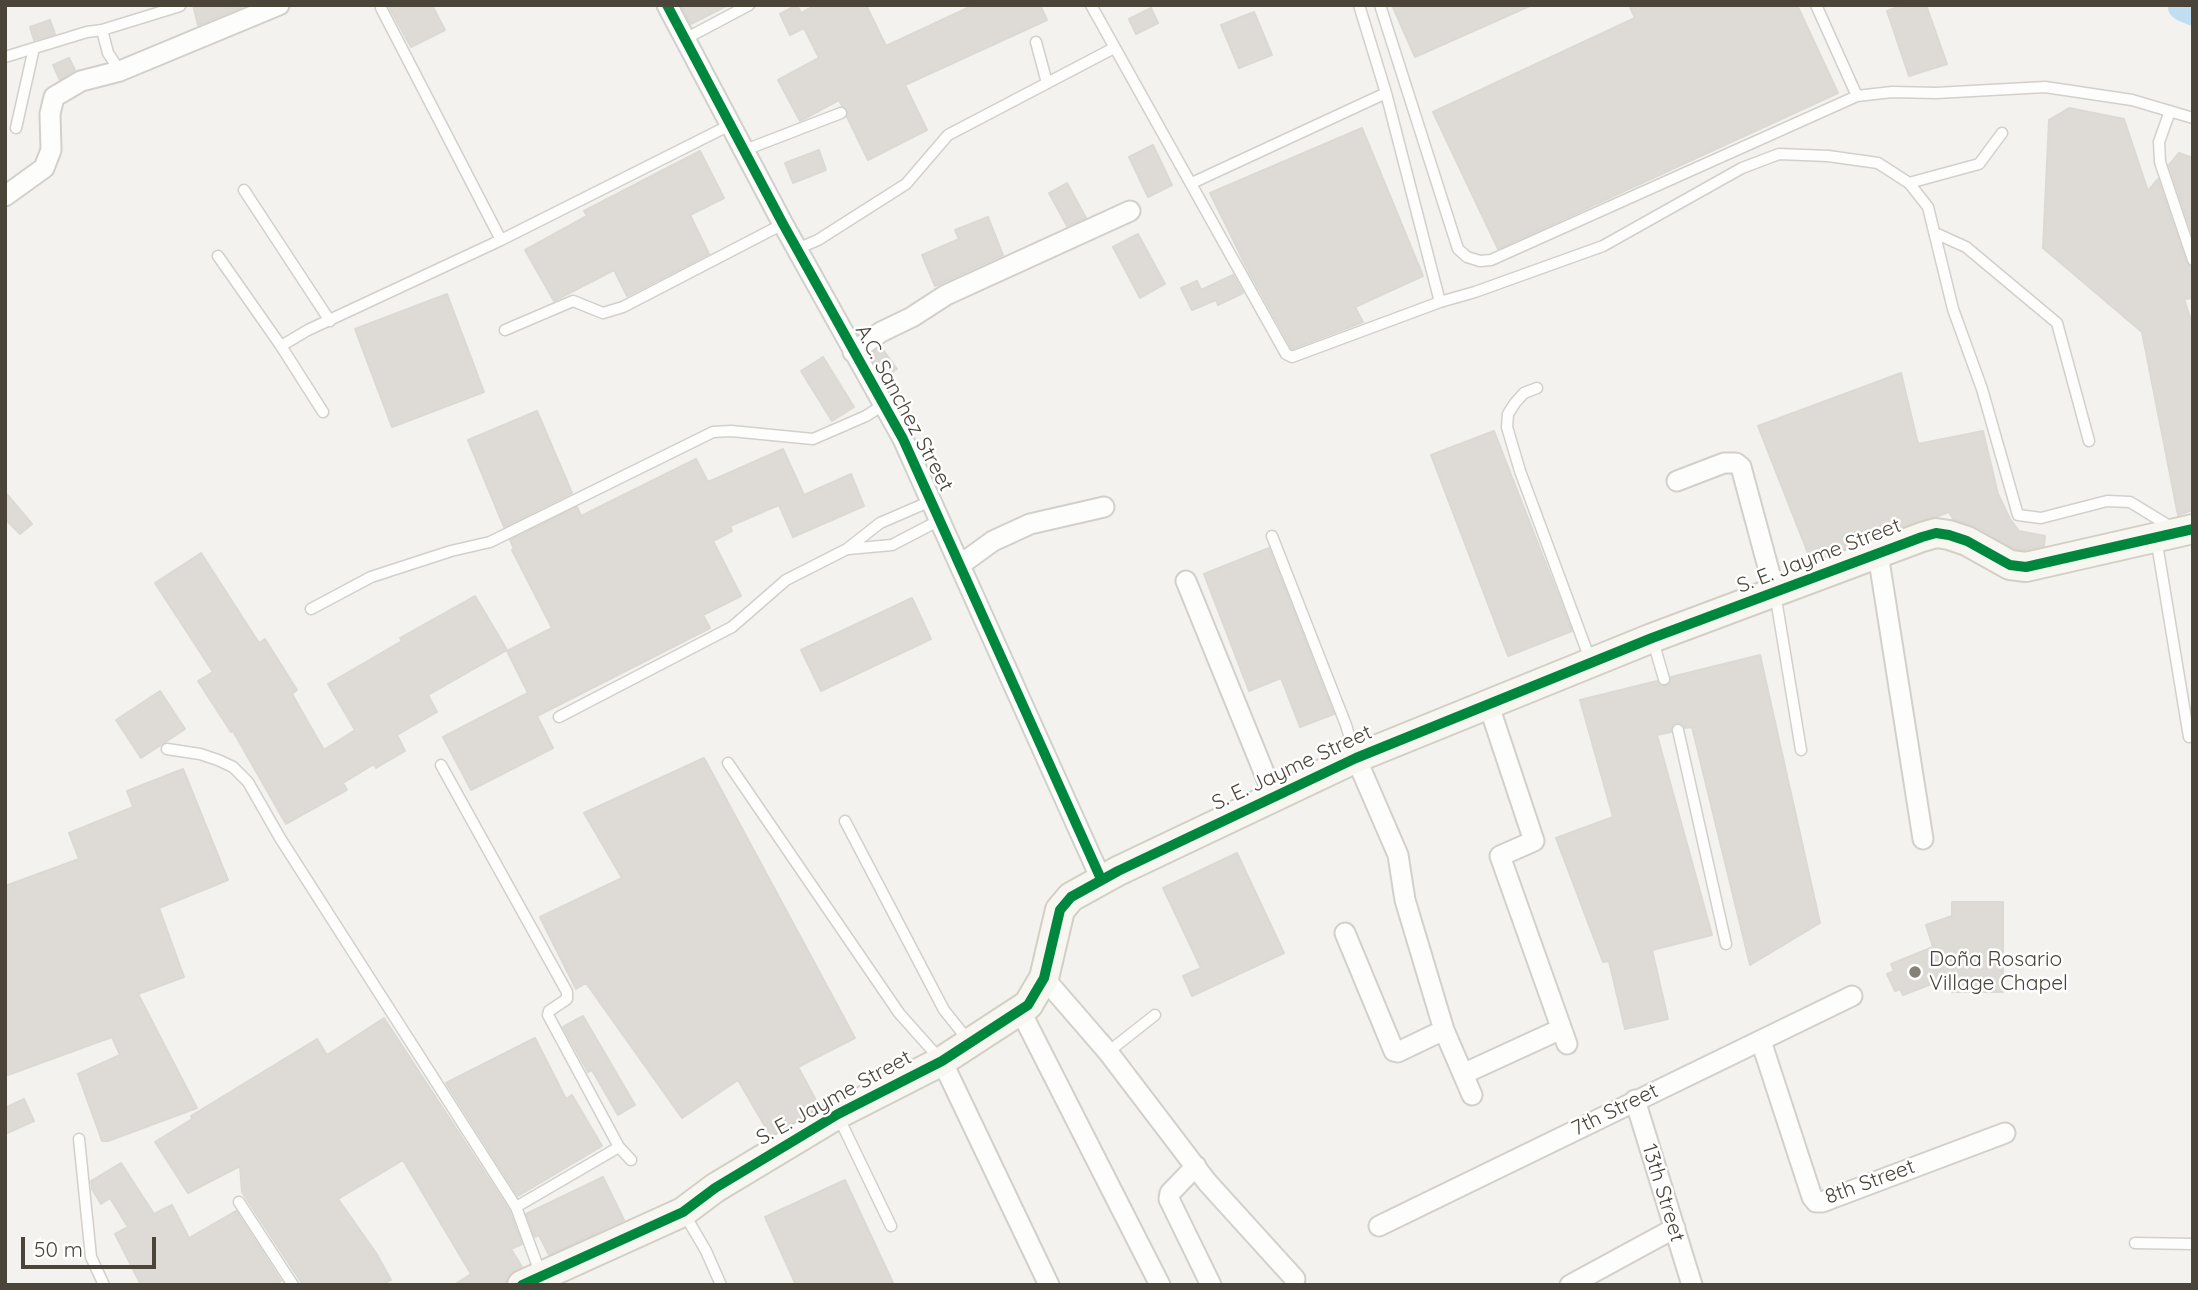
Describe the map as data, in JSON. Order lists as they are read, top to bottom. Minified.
{"streets":{"street":["A.C. Sanchez Street","S. E. Jayme Street","7th Street","8th Street","13th Street"]},"crossings":[["A.C. Sanchez Street","S. E. Jayme Street"],["7th Street","8th Street"],["7th Street","13th Street"]],"places":["Doña Rosario Village Chapel"],"scale_bar":"50 m"}
